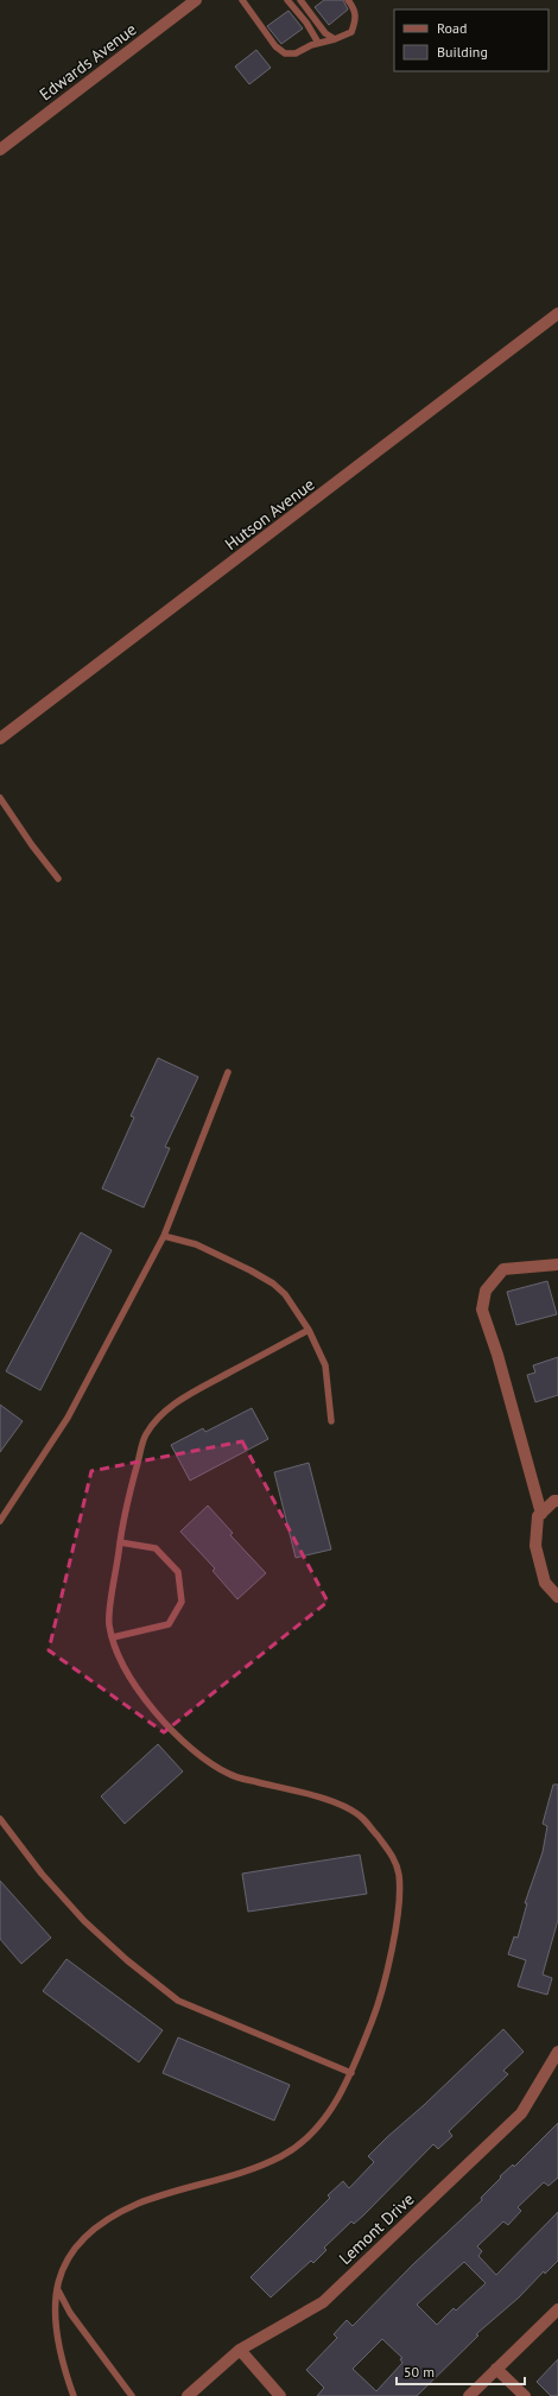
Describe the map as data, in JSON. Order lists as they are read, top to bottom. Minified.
{"streets":{"street":["Edwards Avenue","Hutson Avenue","Lemont Drive"]},"legend":["Road","Building"],"scale_bar":"50 m"}
